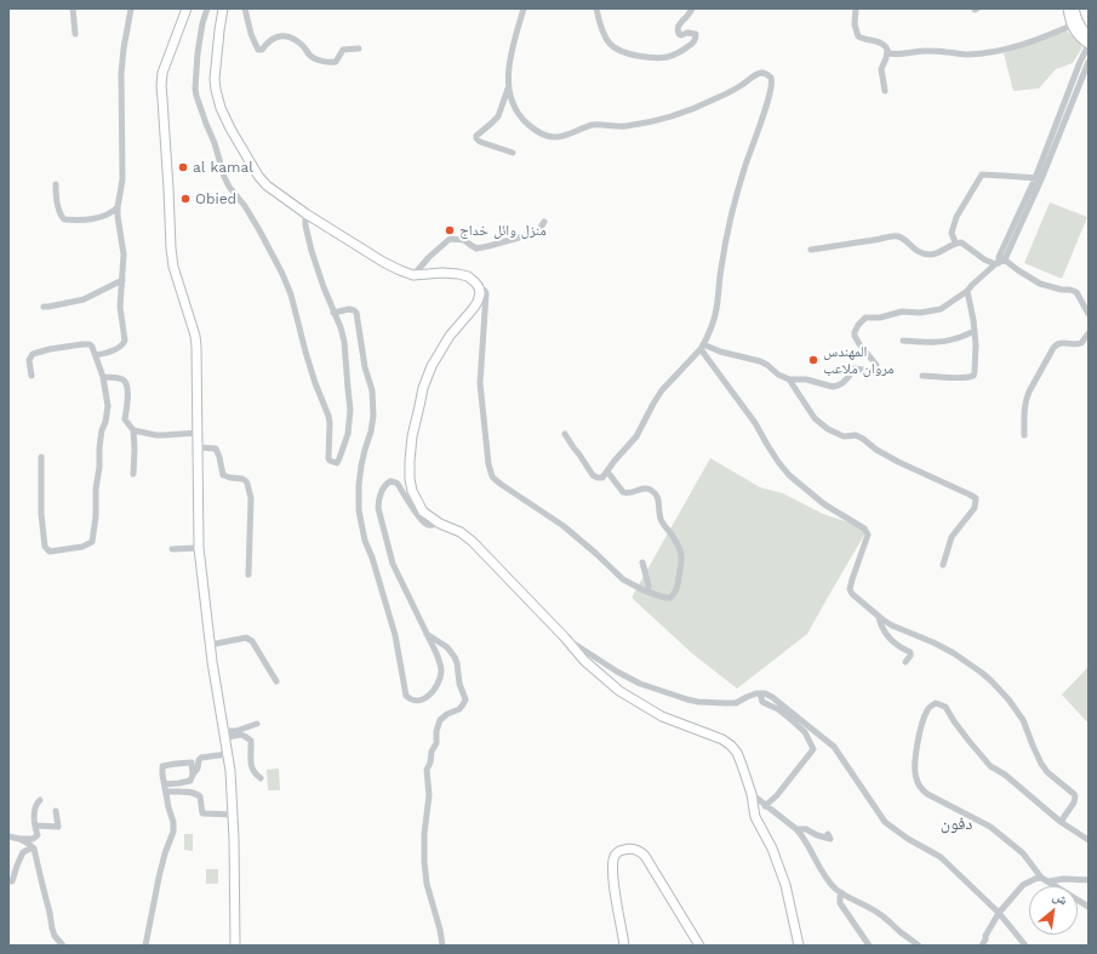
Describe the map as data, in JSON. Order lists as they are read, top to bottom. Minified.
{"districts":["دفون"],"places":["al kamal","Obied","منزل وائل خداج","المهندس مروان ملاعب"],"north":"top right"}
